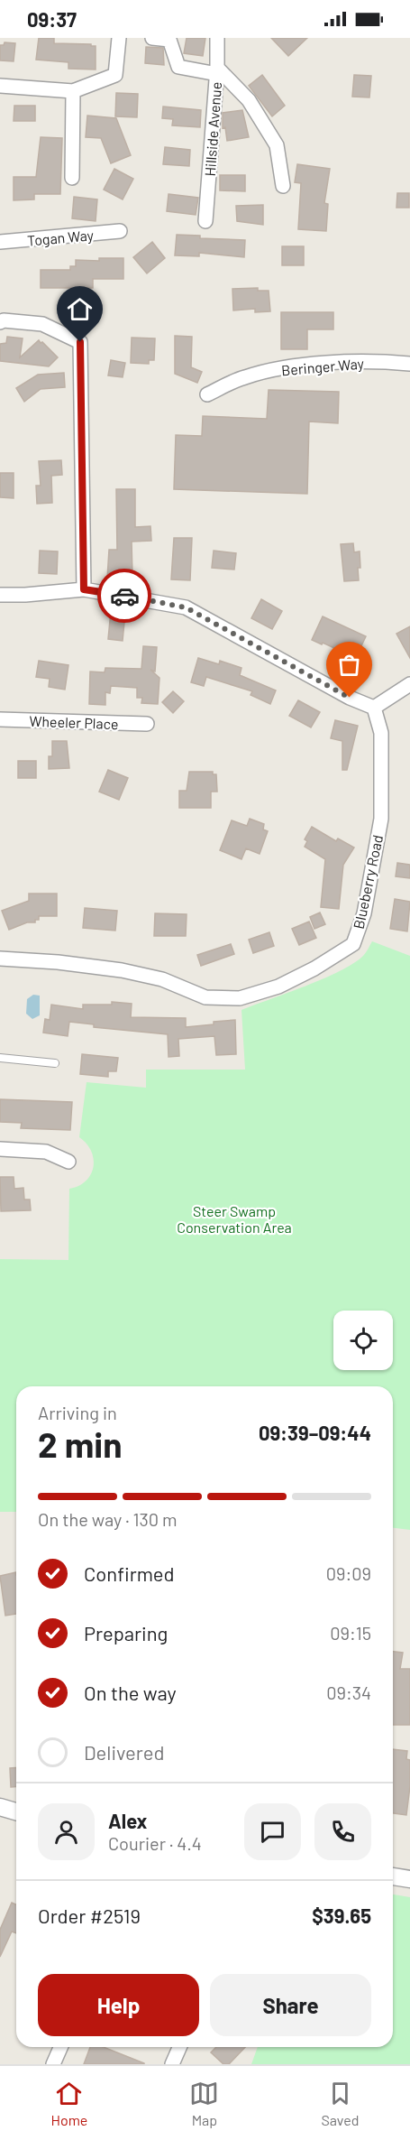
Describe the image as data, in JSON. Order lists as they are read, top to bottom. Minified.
{"streets":{"street":["Hillside Avenue","Togan Way","Beringer Way","Wheeler Place","Blueberry Road"]},"parks":["Steer Swamp Conservation Area"],"page":{"status":"09:37","heading":["2 min","Arriving in","09:39–09:44"],"panel":["Alex","Courier · 4.4","Order #2519","$39.65"],"bar":"On the way · 130 m","list":[["Confirmed","09:09"],["Preparing","09:15"],["On the way","09:34"],"Delivered"],"buttons":["Help","Share"],"tabs":["Home","Map","Saved"]}}
